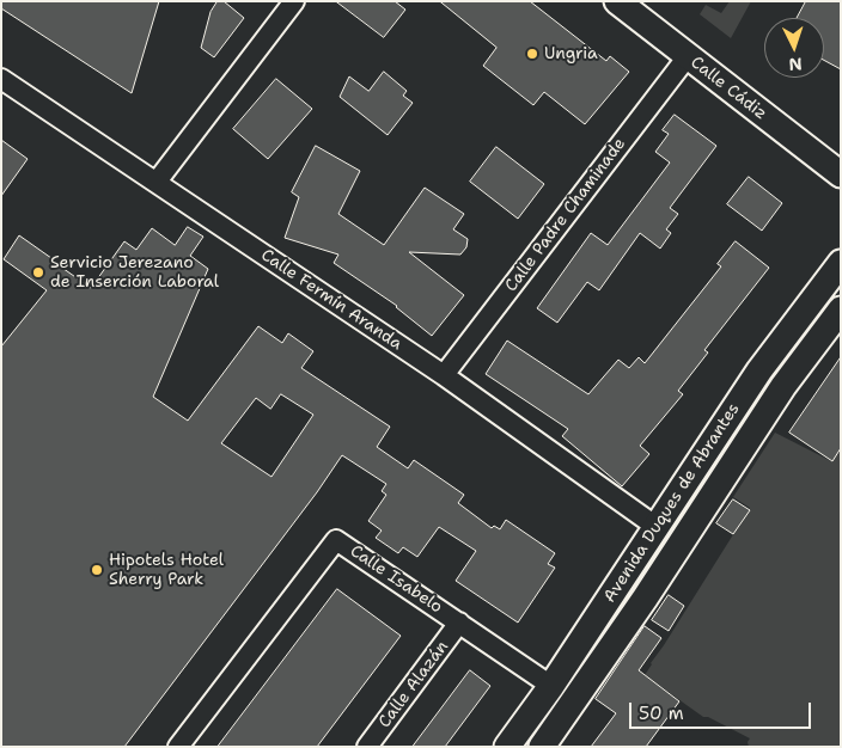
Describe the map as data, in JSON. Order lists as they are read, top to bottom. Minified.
{"streets":{"street":["Calle Cádiz","Calle Padre Chaminade","Calle Fermín Aranda","Avenida Duques de Abrantes","Calle Isabelo","Calle Alazán"]},"crossings":[["Calle Cádiz","Calle Padre Chaminade"],["Calle Padre Chaminade","Calle Fermín Aranda"],["Calle Fermín Aranda","Avenida Duques de Abrantes"],["Avenida Duques de Abrantes","Calle Isabelo"],["Calle Isabelo","Calle Alazán"]],"places":["Ungria","Servicio Jerezano de Inserción Laboral","Hipotels Hotel Sherry Park"],"scale_bar":"50 m","north":"bottom"}
